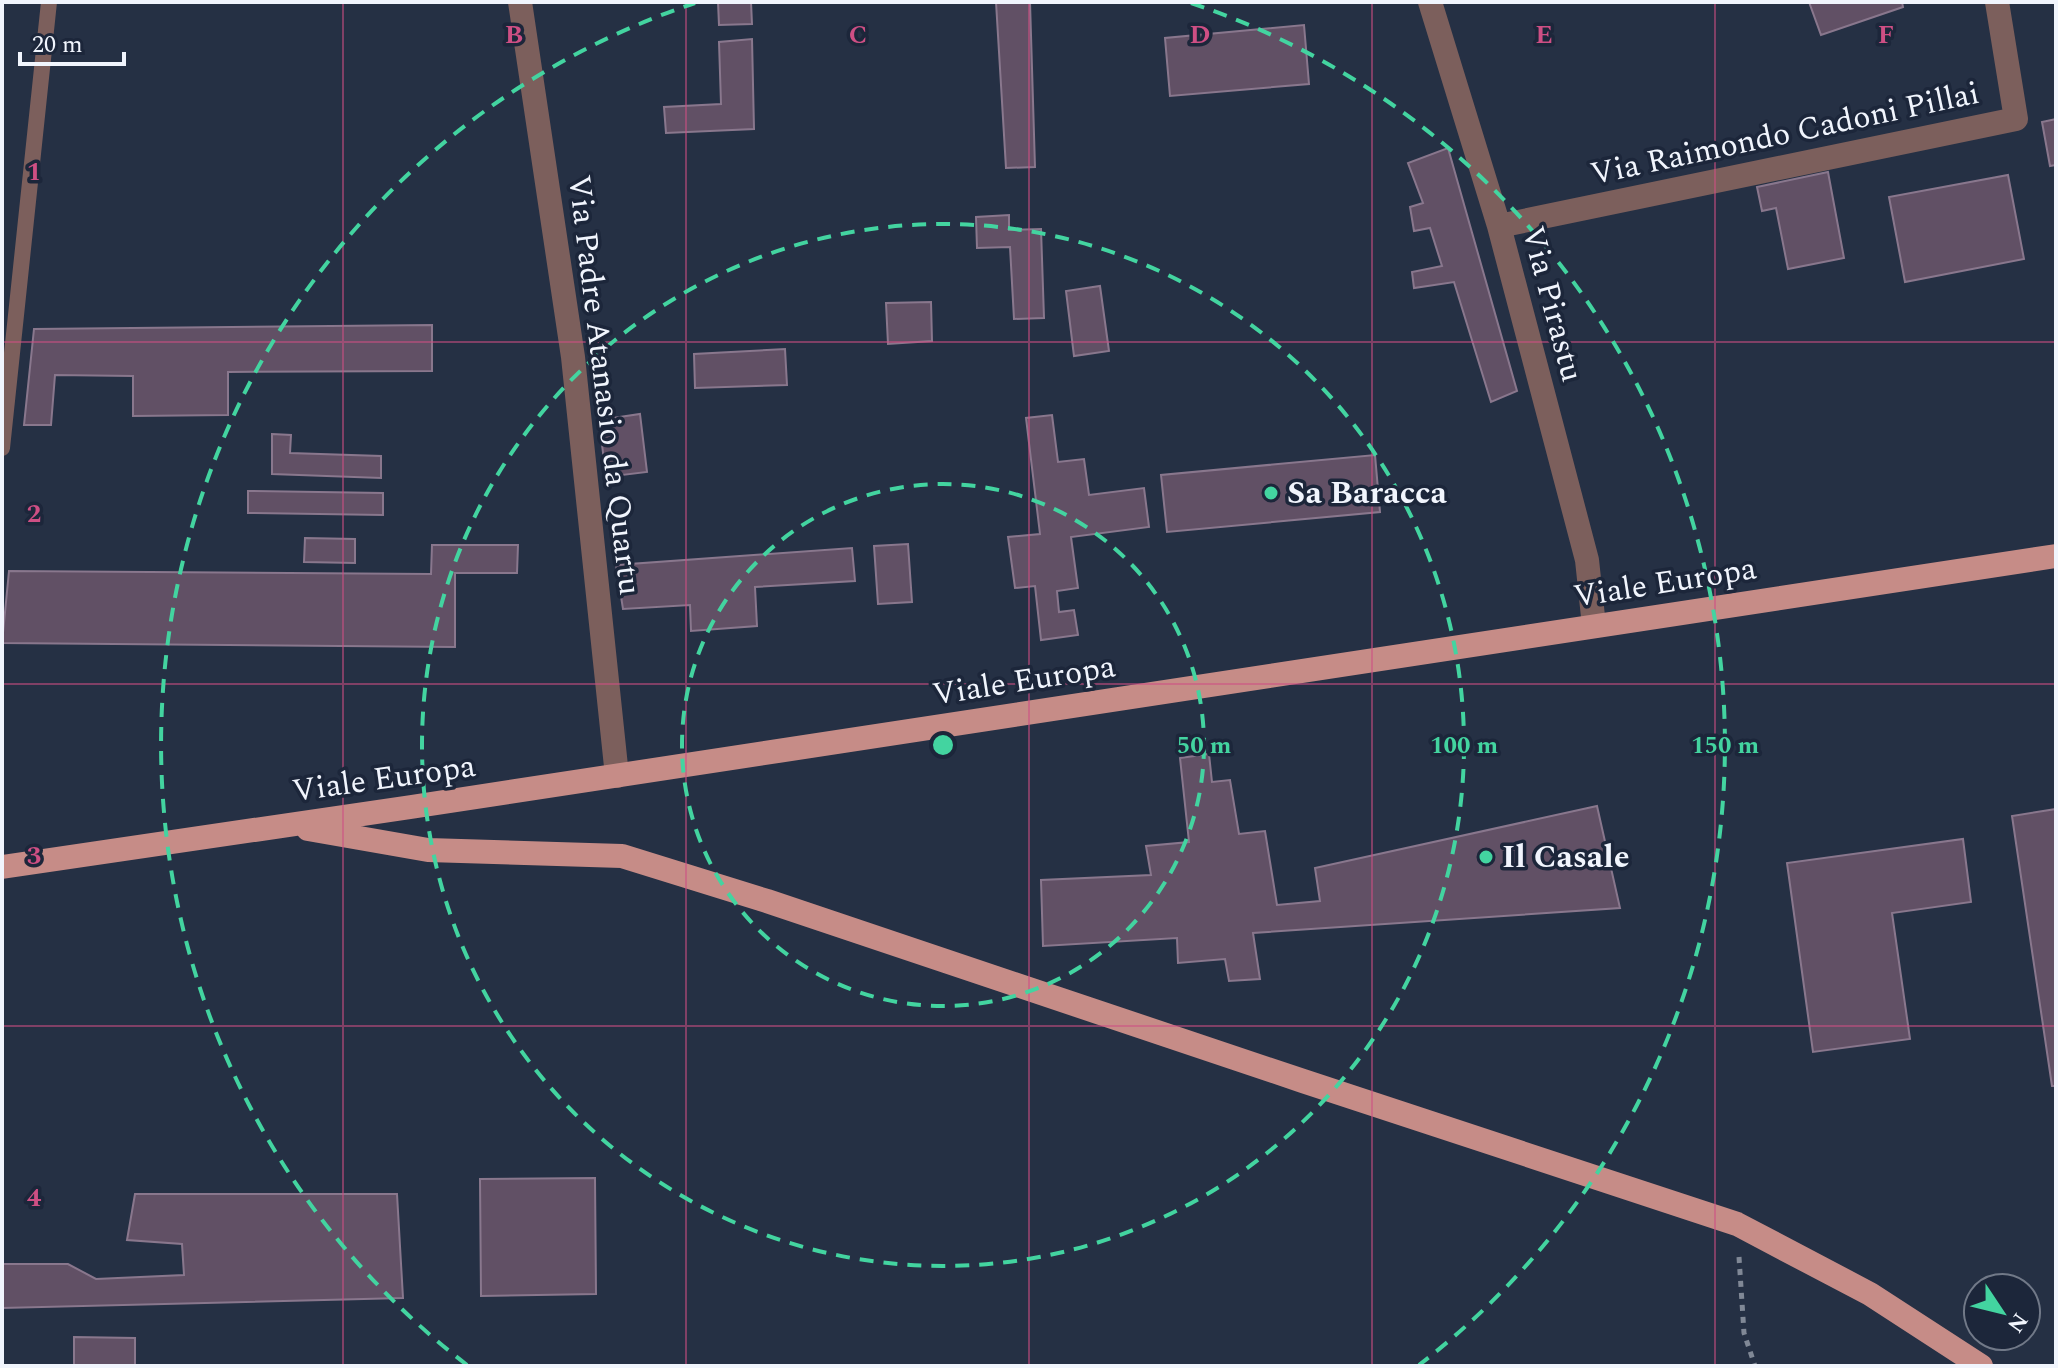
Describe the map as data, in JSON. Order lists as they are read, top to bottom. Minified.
{"streets":{"main road":["Viale Europa"],"street":["Via Raimondo Cadoni Pillai","Via Pirastu","Via Padre Atanasio da Quartu"]},"crossings":[["Via Raimondo Cadoni Pillai","Via Pirastu"],["Via Pirastu","Viale Europa"],["Via Padre Atanasio da Quartu","Viale Europa"]],"places":["Sa Baracca","Il Casale"],"scale_bar":"20 m","north":"bottom right","grid":{"columns":["B","C","D","E","F"],"rows":["1","2","3","4"]},"rings":["50 m","100 m","150 m"]}
